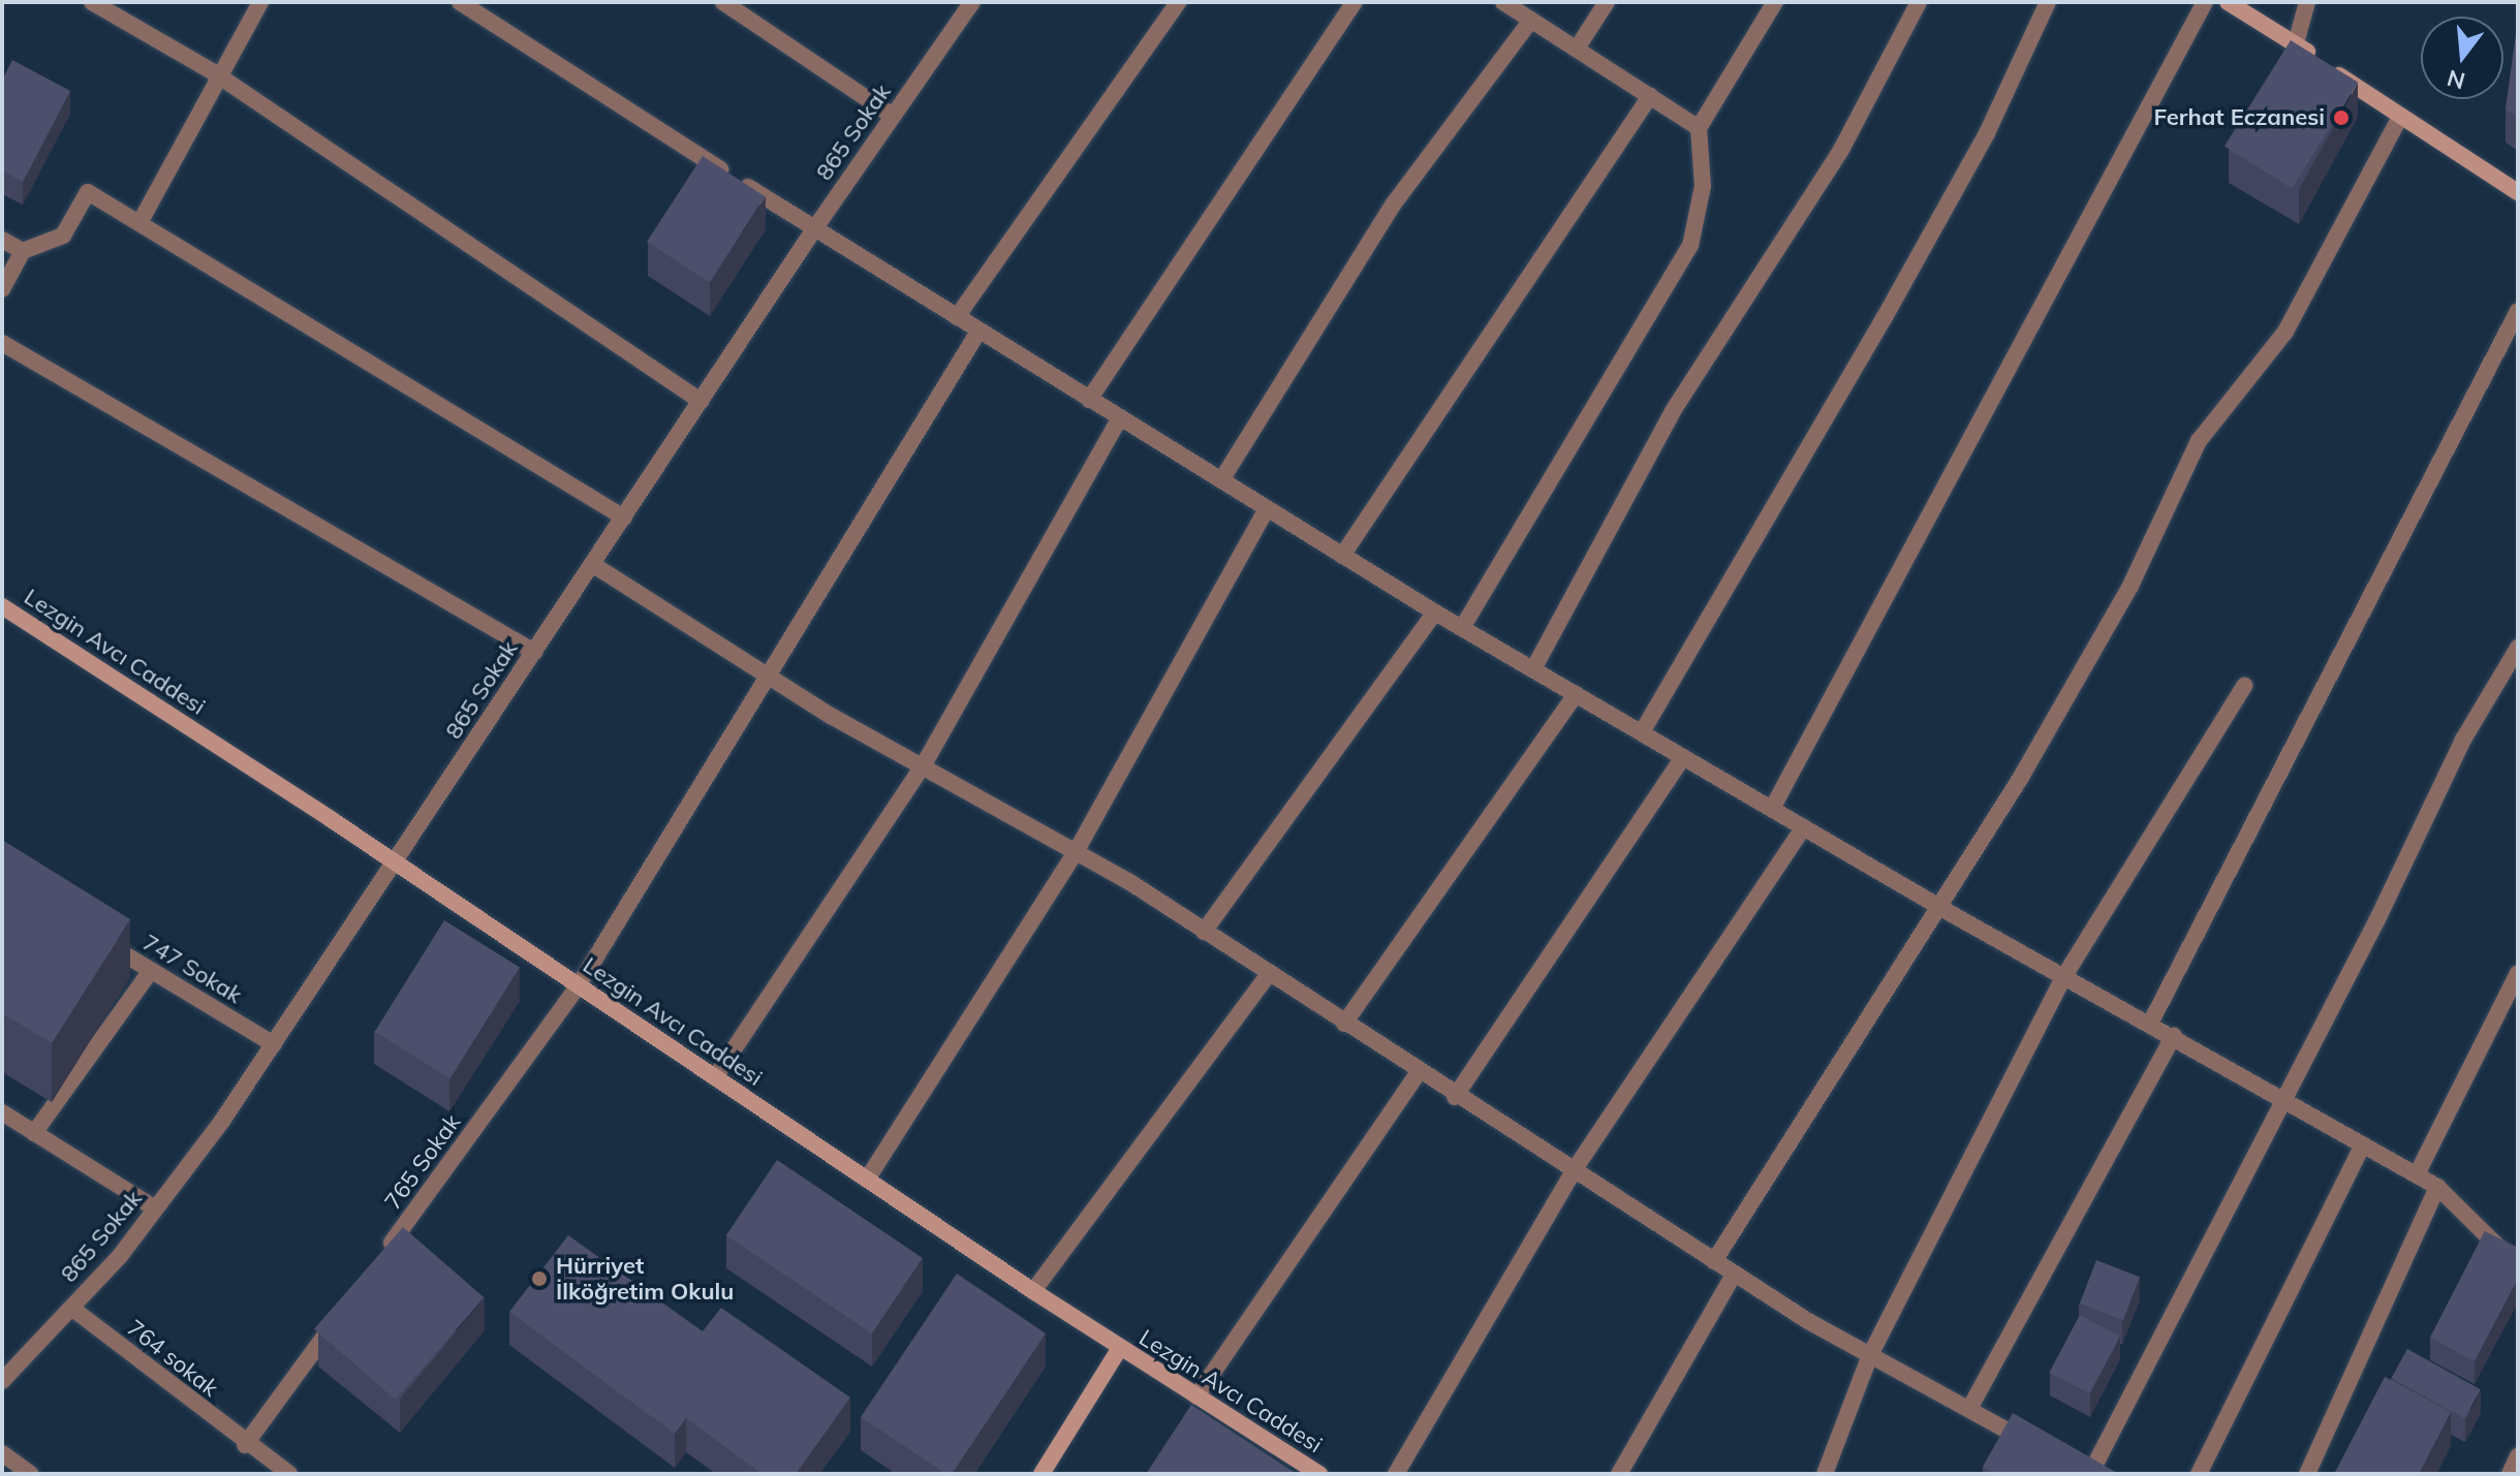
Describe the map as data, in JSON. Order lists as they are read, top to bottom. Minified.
{"streets":{"street":["865 Sokak","Lezgin Avcı Caddesi","747 Sokak","765 Sokak","764 sokak"]},"crossings":[["865 Sokak","Lezgin Avcı Caddesi"],["865 Sokak","747 Sokak"],["865 Sokak","764 sokak"],["Lezgin Avcı Caddesi","765 Sokak"]],"places":["Ferhat Eczanesi","Hürriyet İlköğretim Okulu"],"north":"bottom"}
